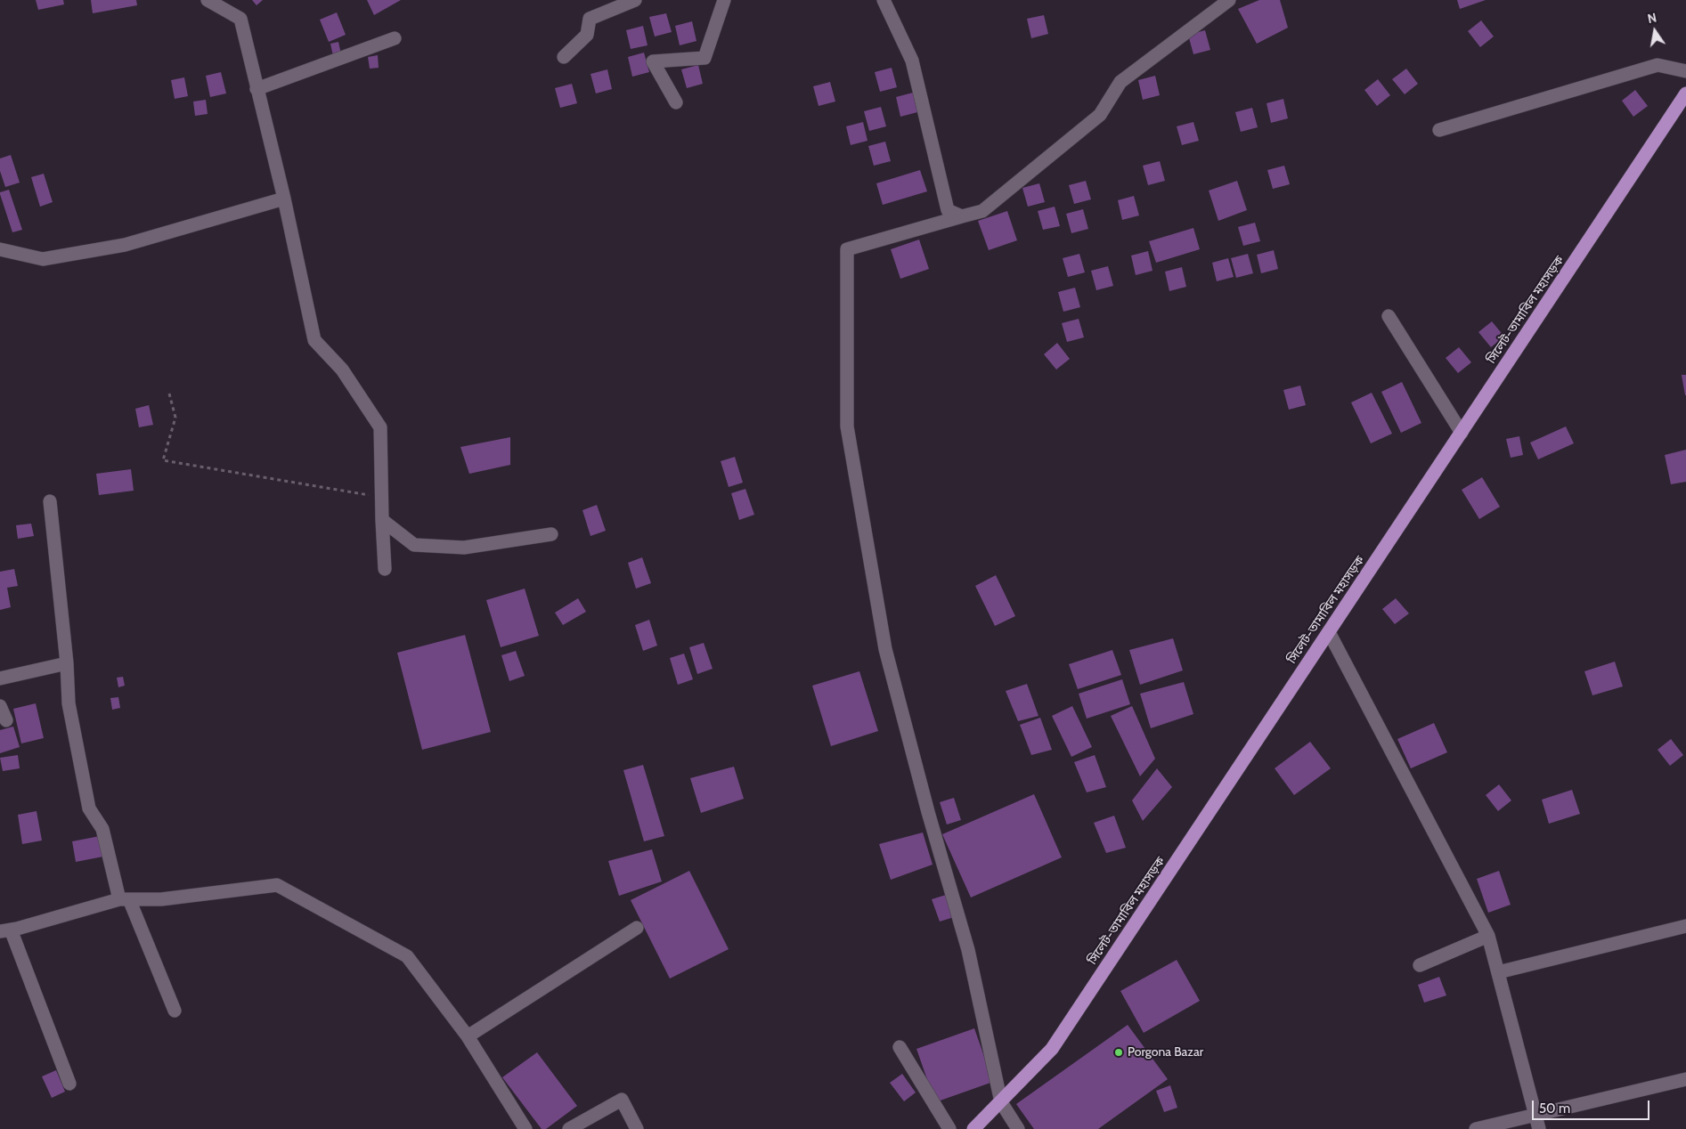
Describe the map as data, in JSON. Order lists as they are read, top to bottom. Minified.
{"streets":{"highway":["সিলেট-তামাবিল মহাসড়ক"]},"places":["Porgona Bazar"],"scale_bar":"50 m","north":"top"}
